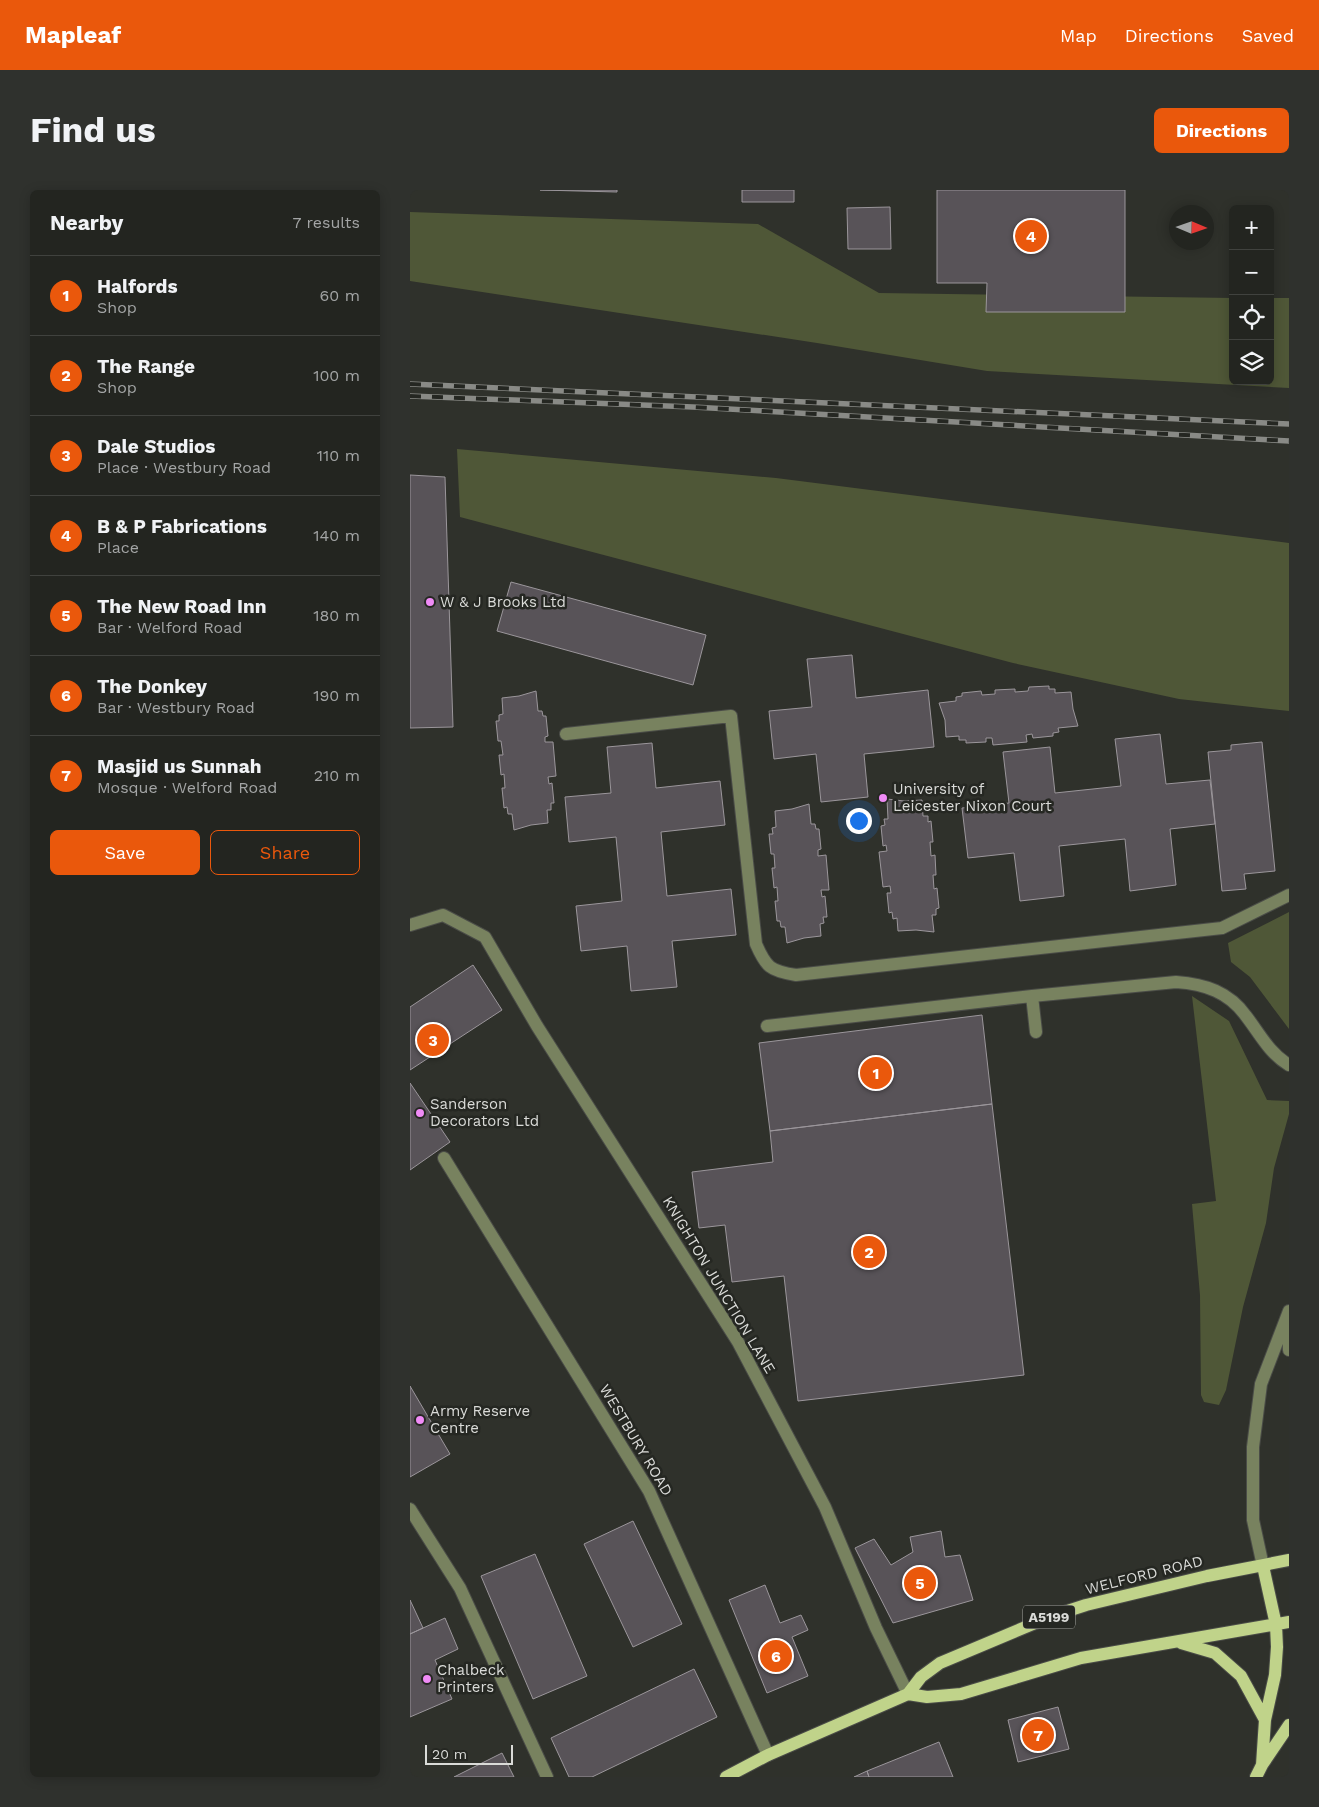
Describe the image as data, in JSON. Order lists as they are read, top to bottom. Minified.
{"streets":{"main road":["WELFORD ROAD","A5199"],"street":["KNIGHTON JUNCTION LANE","WESTBURY ROAD"]},"crossings":[["KNIGHTON JUNCTION LANE","WELFORD ROAD"],["WESTBURY ROAD","WELFORD ROAD"]],"places":["W & J Brooks Ltd","University of Leicester Nixon Court","Sanderson Decorators Ltd","Army Reserve Centre","Chalbeck Printers"],"scale_bar":"20 m","north":"right","page":{"header":"Mapleaf","nav":["Map","Directions","Saved"],"buttons":["Directions",["Save","Share"]],"title":"Find us","heading":["Nearby","7 results"],"map_buttons":["+","−"],"pins":["4","3","1","2","5","6","7"],"list":[{"mark":"1","name":"Halfords","note":"Shop","value":"60 m"},{"mark":"2","name":"The Range","note":"Shop","value":"100 m"},{"mark":"3","name":"Dale Studios","note":"Place · Westbury Road","value":"110 m"},{"mark":"4","name":"B & P Fabrications","note":"Place","value":"140 m"},{"mark":"5","name":"The New Road Inn","note":"Bar · Welford Road","value":"180 m"},{"mark":"6","name":"The Donkey","note":"Bar · Westbury Road","value":"190 m"},{"mark":"7","name":"Masjid us Sunnah","note":"Mosque · Welford Road","value":"210 m"}],"scale":"20 m"}}
